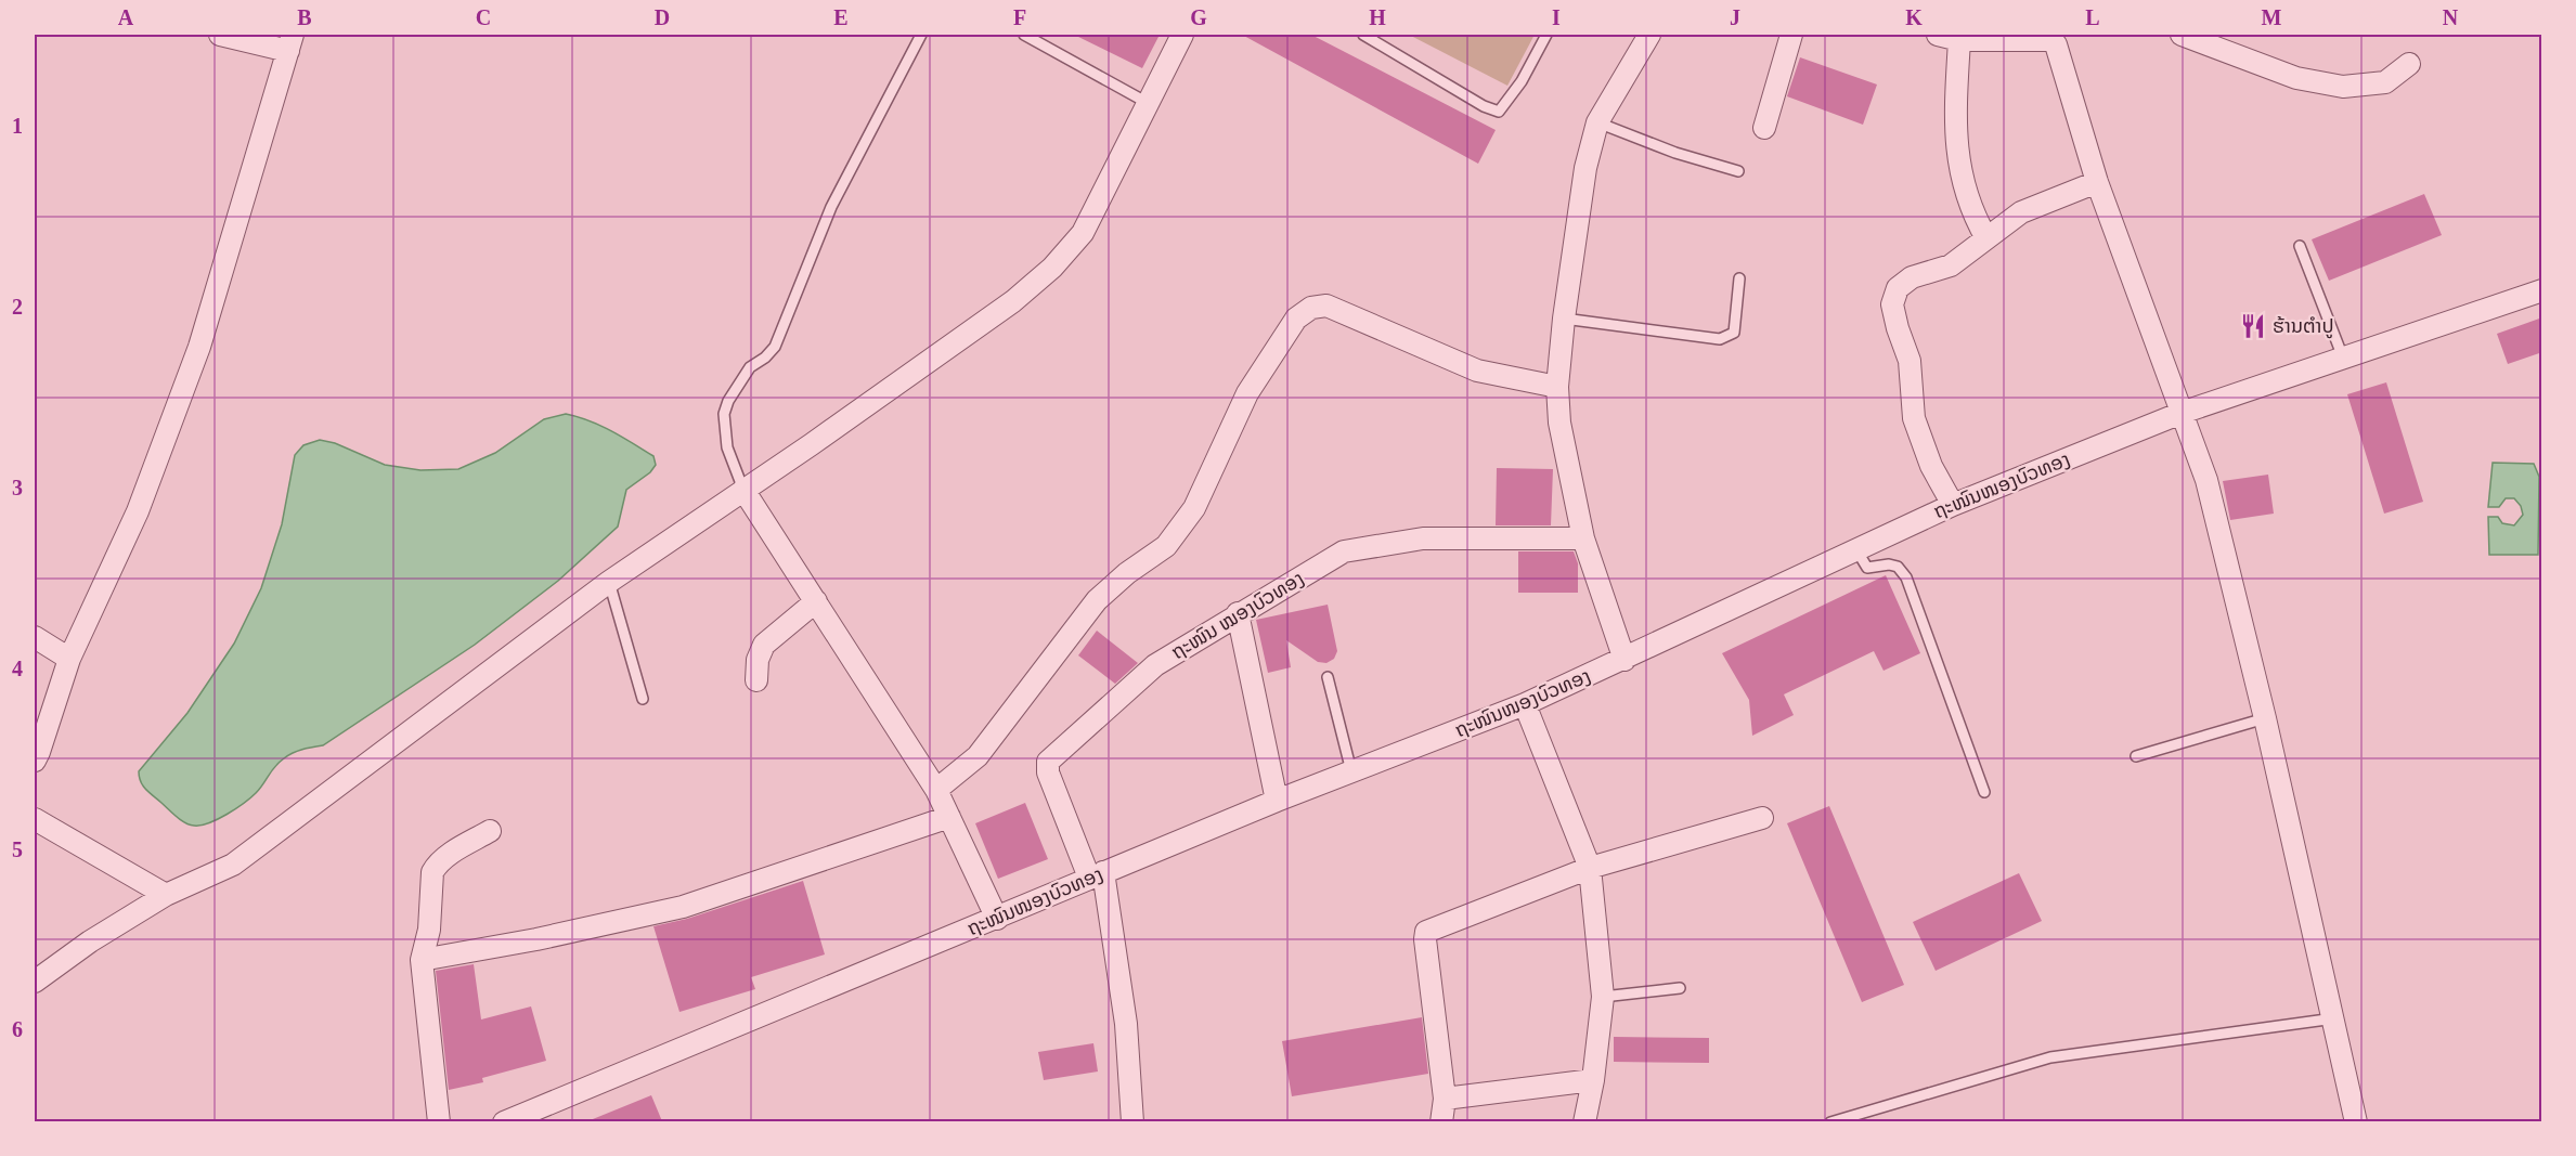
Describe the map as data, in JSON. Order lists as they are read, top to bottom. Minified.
{"streets":{"street":["ຖະໜົນໜອງບົວທອງ","ຖະໜົນ ໝອງບົວທອງ"]},"crossings":[["ຖະໜົນໜອງບົວທອງ","ຖະໜົນ ໝອງບົວທອງ"]],"places":{"restaurant":["ຮ້ານຕຳປູ"]},"grid":{"columns":["A","B","C","D","E","F","G","H","I","J","K","L","M","N"],"rows":["1","2","3","4","5","6"]}}
